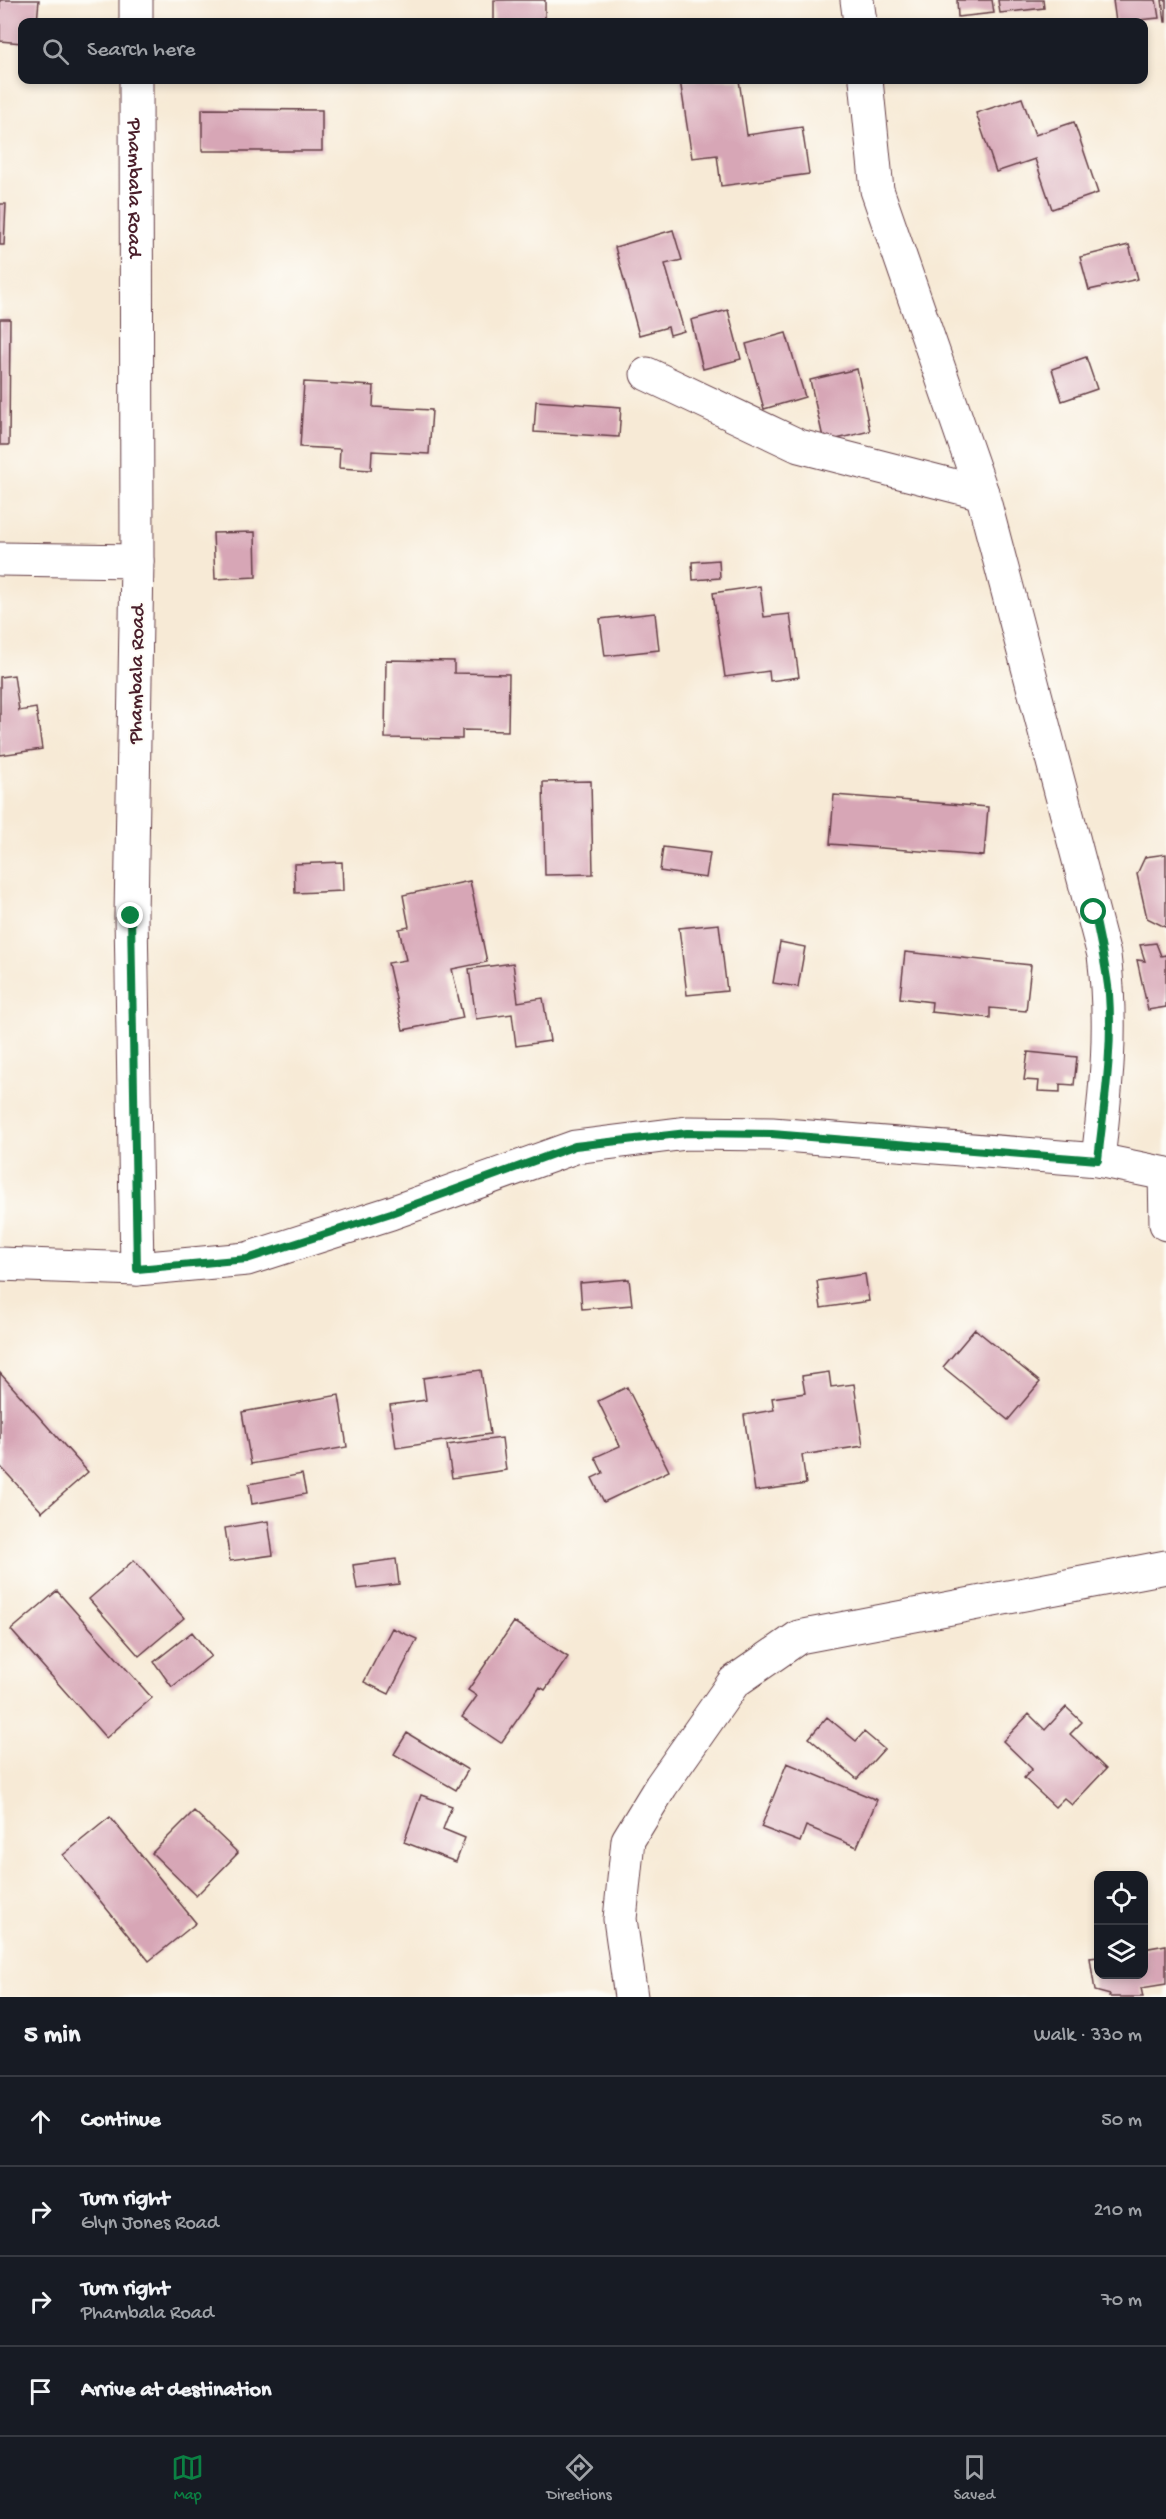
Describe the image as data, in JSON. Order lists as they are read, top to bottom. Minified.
{"streets":{"street":["Phambala Road"]},"page":{"search":"Search here","heading":["5 min","Walk · 330 m"],"list":[["Continue","50 m"],["Turn right","Glyn Jones Road","210 m"],["Turn right","Phambala Road","70 m"],"Arrive at destination"],"nav":["Map","Directions","Saved"]}}
